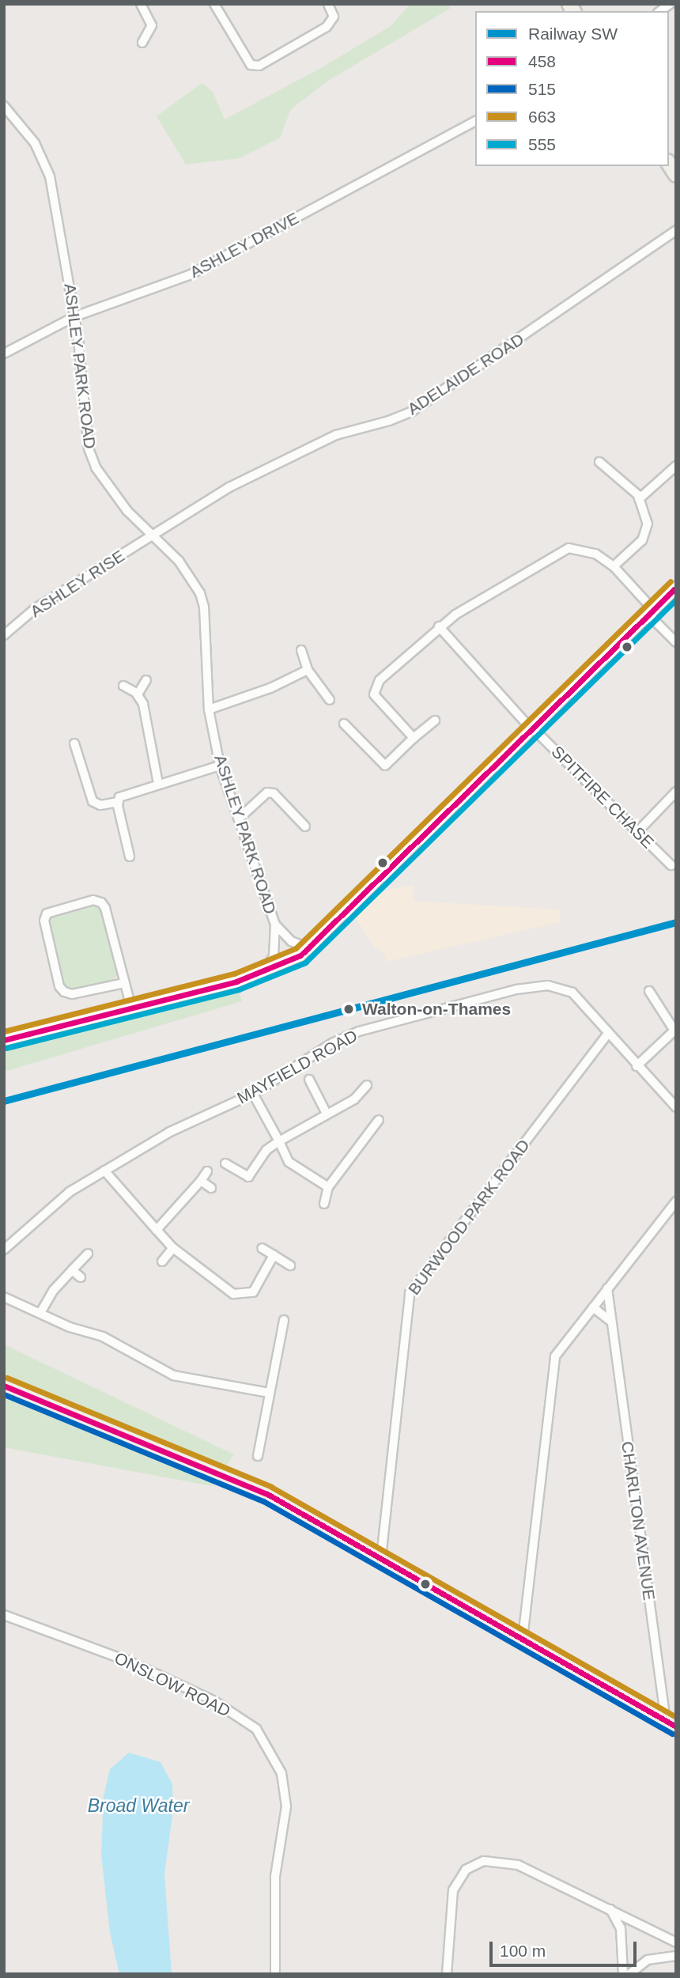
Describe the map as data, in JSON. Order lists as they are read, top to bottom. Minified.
{"streets":{"street":["ASHLEY DRIVE","ASHLEY PARK ROAD","ADELAIDE ROAD","ASHLEY RISE","SPITFIRE CHASE","MAYFIELD ROAD","BURWOOD PARK ROAD","CHARLTON AVENUE","ONSLOW ROAD"]},"crossings":[["ASHLEY DRIVE","ASHLEY PARK ROAD"],["ASHLEY PARK ROAD","ADELAIDE ROAD"],["ASHLEY PARK ROAD","ASHLEY RISE"],["ADELAIDE ROAD","ASHLEY RISE"],["MAYFIELD ROAD","BURWOOD PARK ROAD"]],"water":["Broad Water"],"places":["Walton-on-Thames"],"lines":["transit line 663","transit line 458","transit line 555","rail line SW","transit line 515"],"legend":["Railway SW","458","515","663","555"],"scale_bar":"100 m"}
